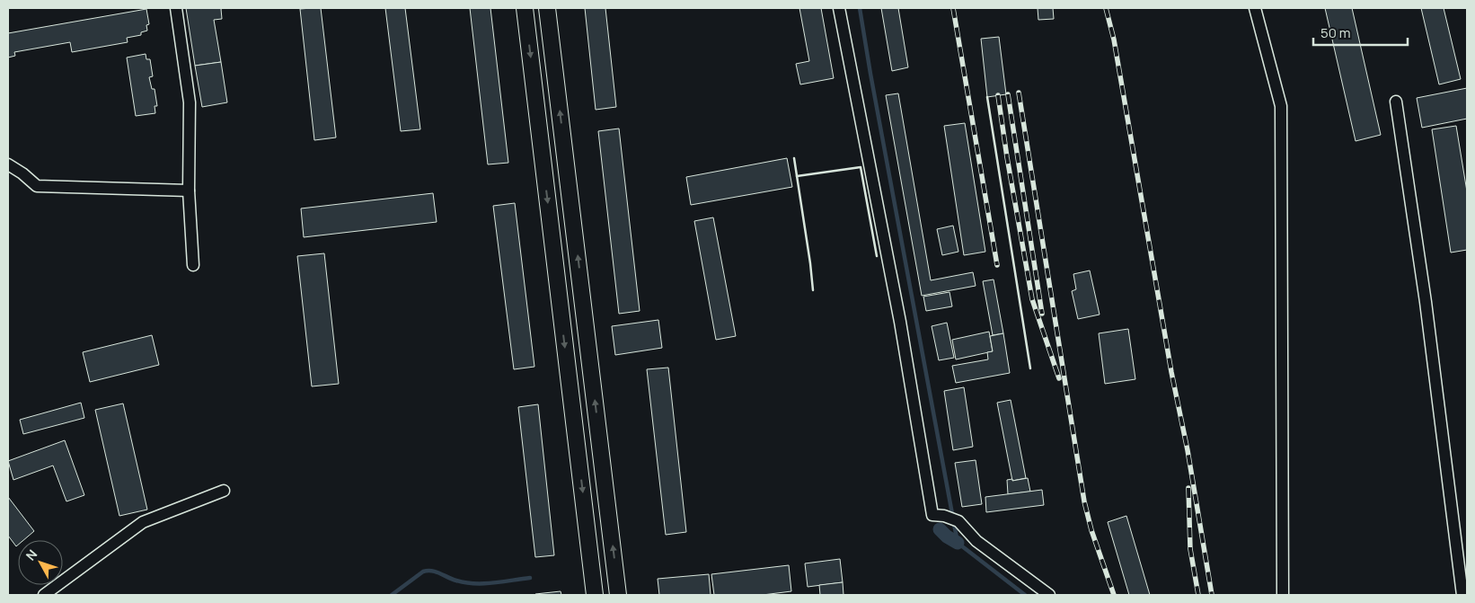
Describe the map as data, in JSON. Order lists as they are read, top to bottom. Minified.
{"scale_bar":"50 m","north":"top left"}
